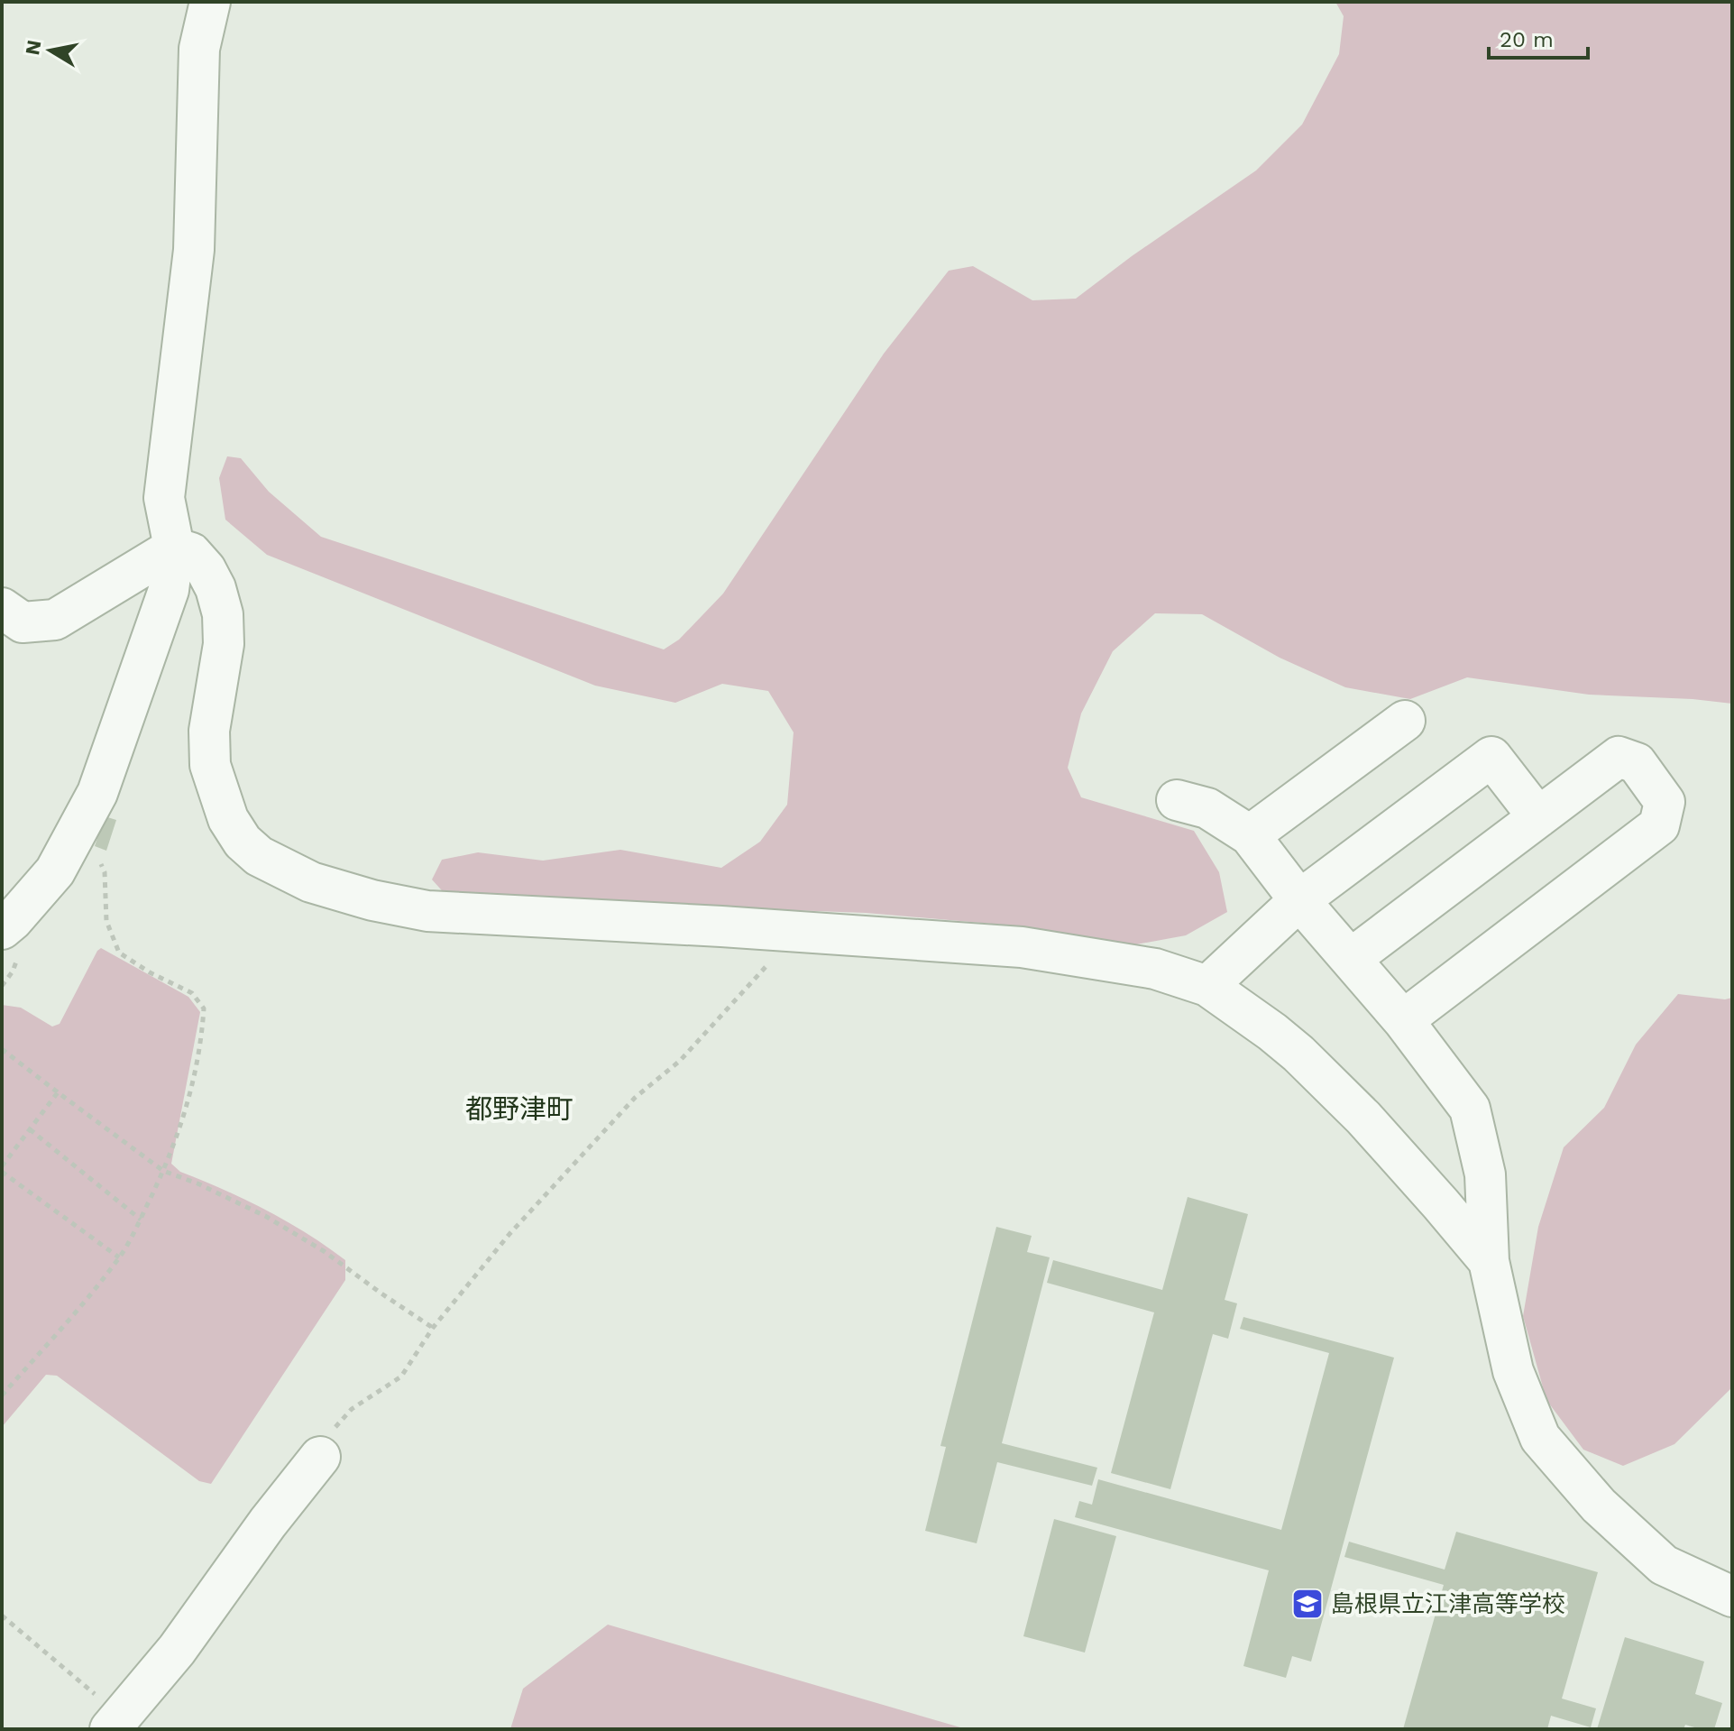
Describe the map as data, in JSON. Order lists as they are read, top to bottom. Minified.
{"districts":["都野津町"],"places":{"school or university":["島根県立江津高等学校"]},"scale_bar":"20 m","north":"left"}
